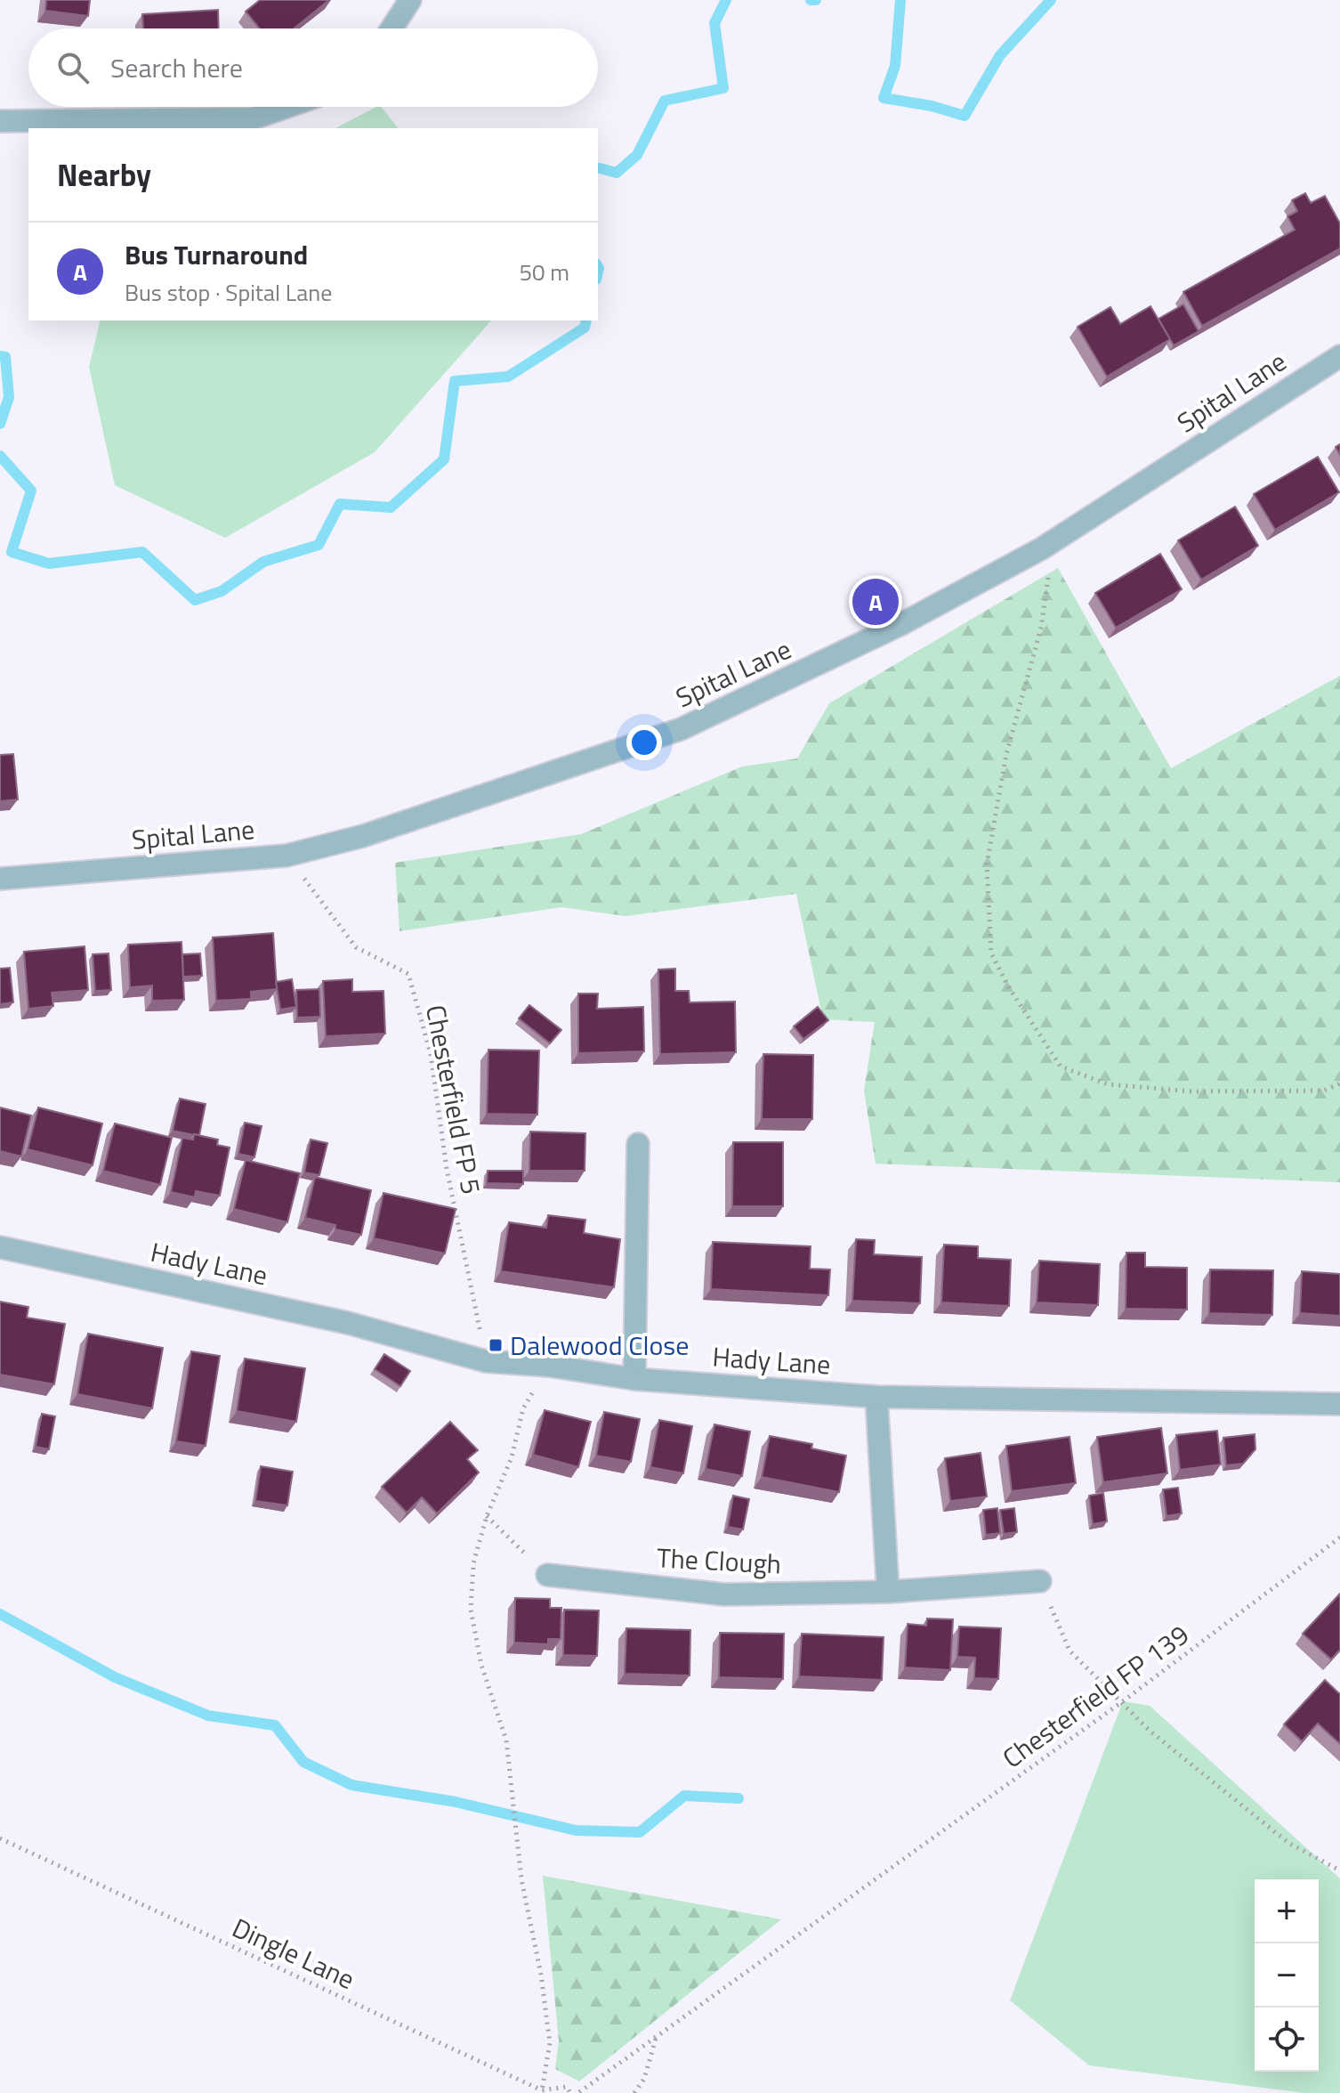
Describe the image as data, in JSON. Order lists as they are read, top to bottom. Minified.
{"streets":{"street":["Spital Lane","Hady Lane","The Clough"],"path":["Chesterfield FP 5","Chesterfield FP 139","Dingle Lane"]},"crossings":[["Spital Lane","Chesterfield FP 5"],["Chesterfield FP 5","Hady Lane"]],"places":{"transit":["Dalewood Close"]},"page":{"search":"Search here","heading":"Nearby","list":[{"mark":"A","name":"Bus Turnaround","note":"Bus stop · Spital Lane","value":"50 m"}],"pins":"A","map_buttons":["+","−"]}}
